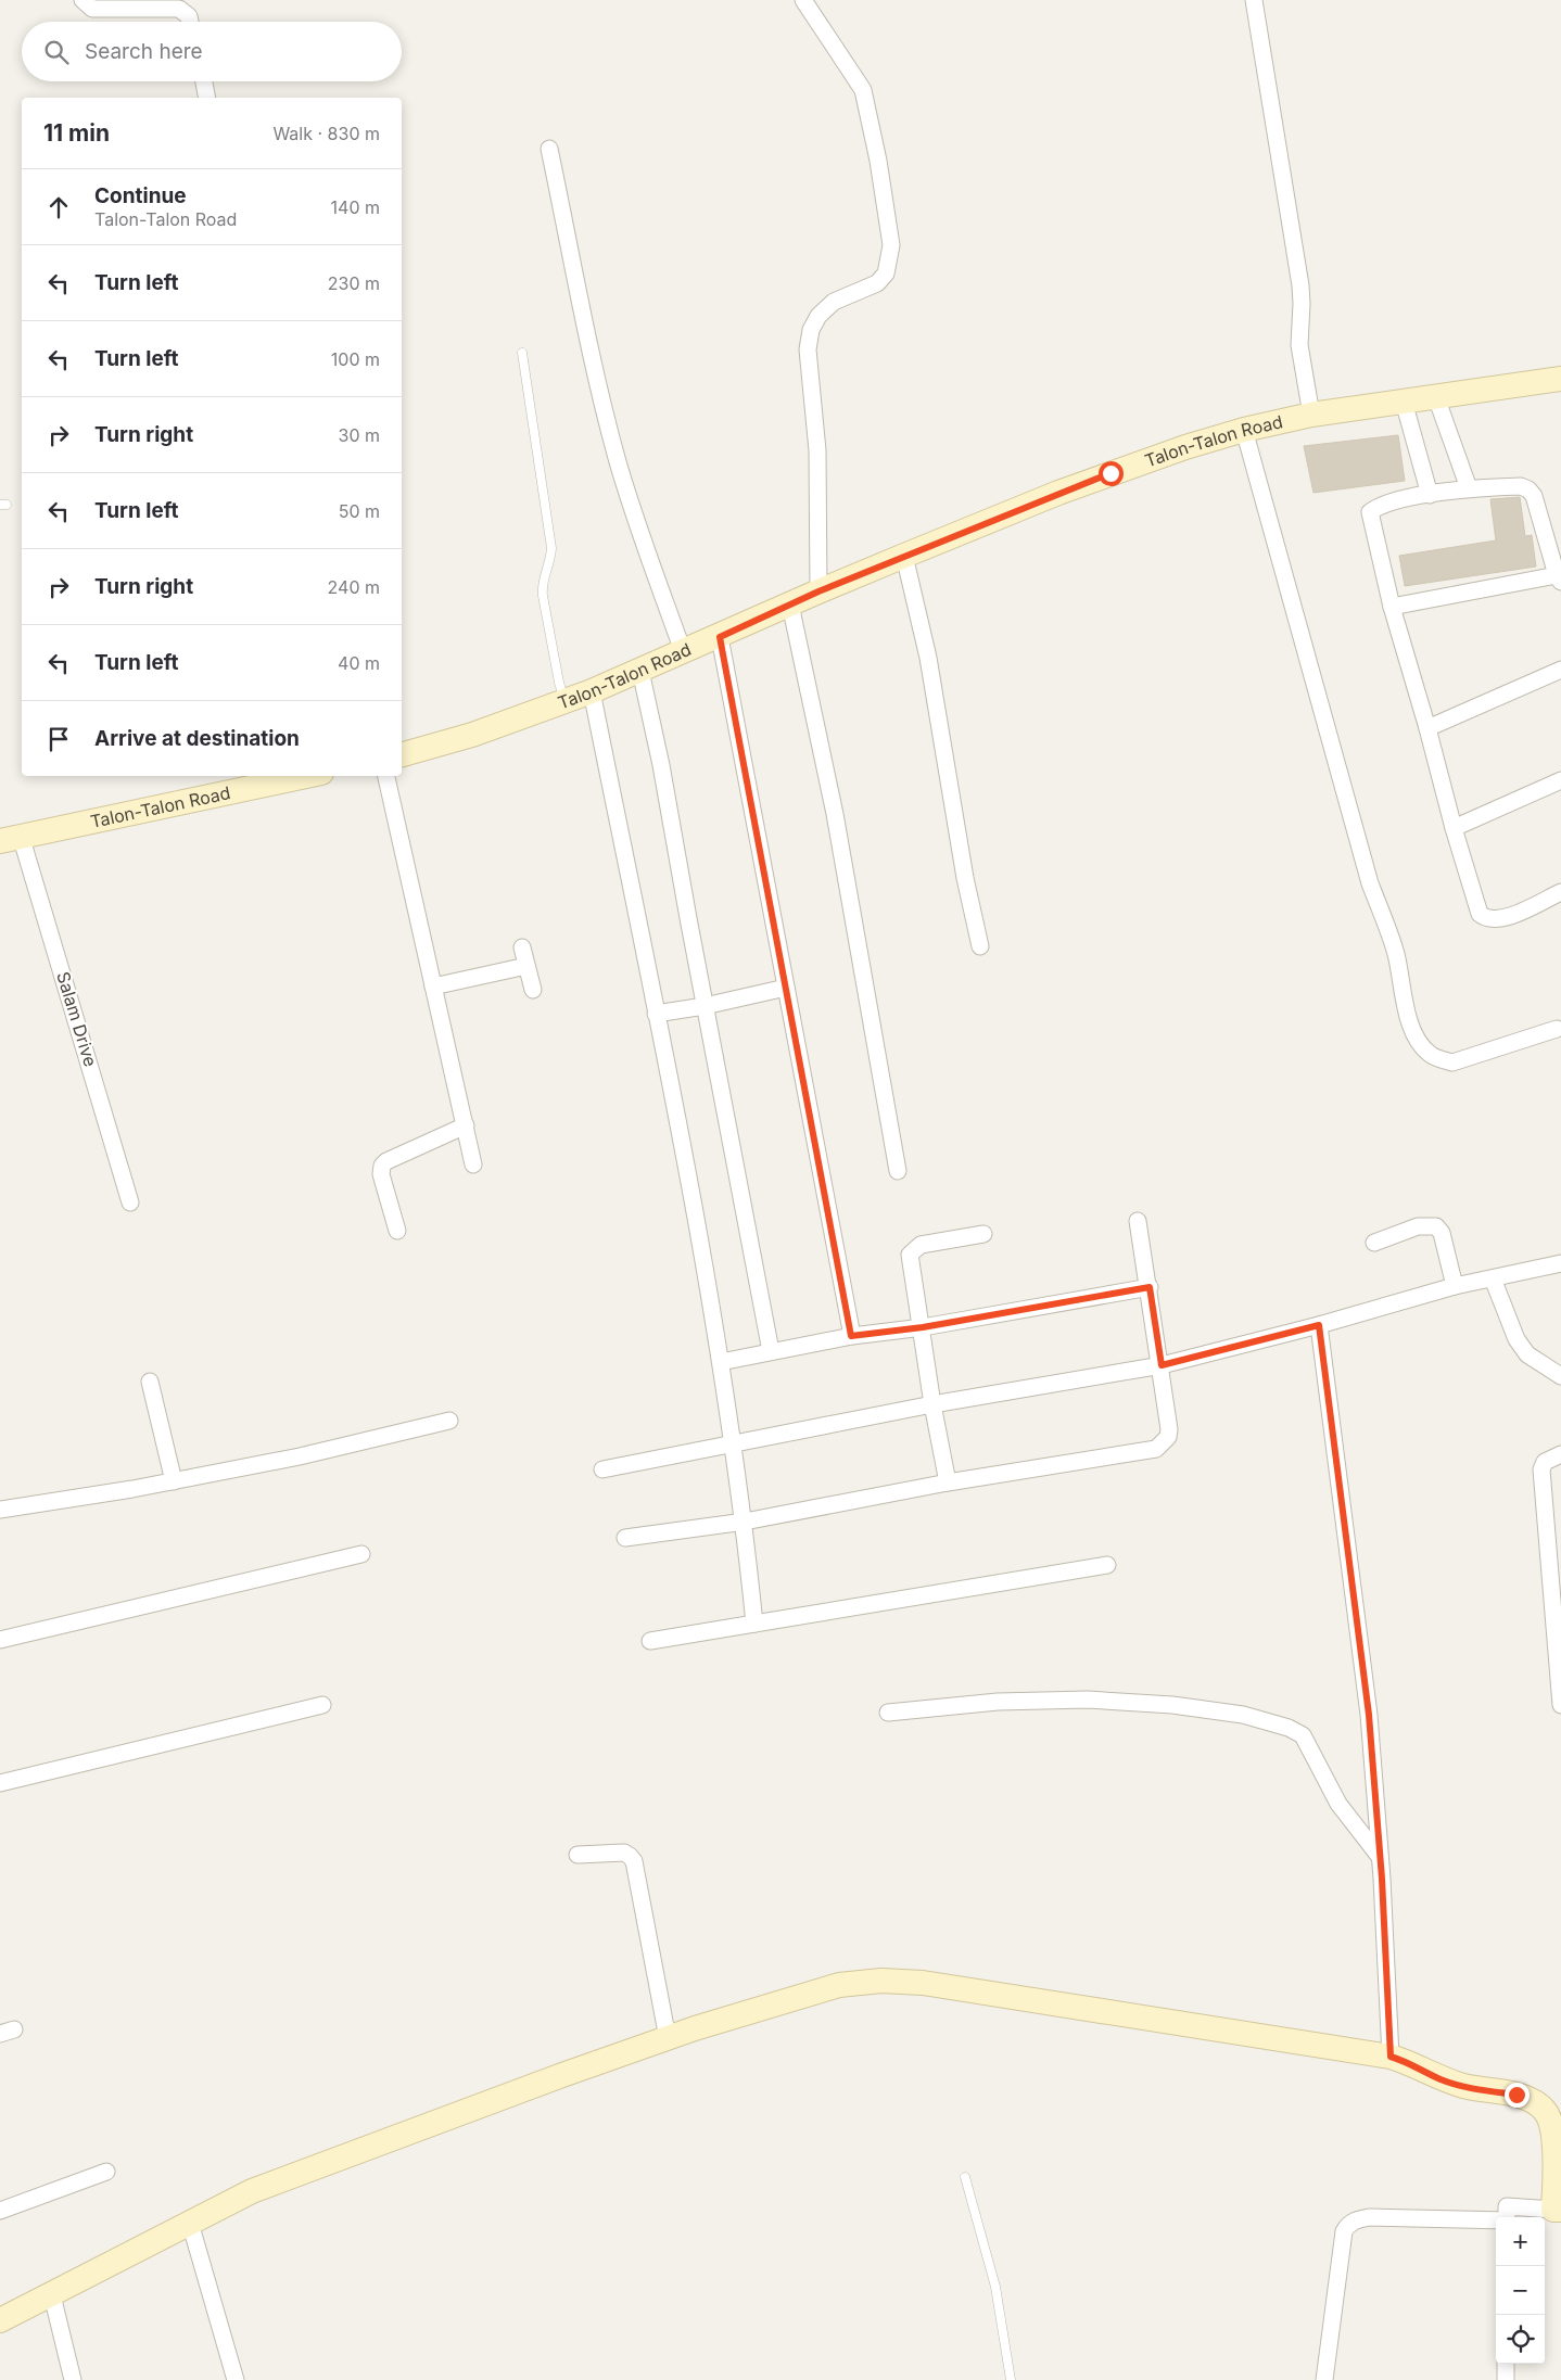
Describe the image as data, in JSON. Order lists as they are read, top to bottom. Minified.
{"streets":{"street":["Talon-Talon Road","Salam Drive"]},"crossings":[["Talon-Talon Road","Salam Drive"]],"page":{"search":"Search here","heading":["11 min","Walk · 830 m"],"list":[["Continue","Talon-Talon Road","140 m"],["Turn left","230 m"],["Turn left","100 m"],["Turn right","30 m"],["Turn left","50 m"],["Turn right","240 m"],["Turn left","40 m"],"Arrive at destination"],"map_buttons":["+","−"]}}
